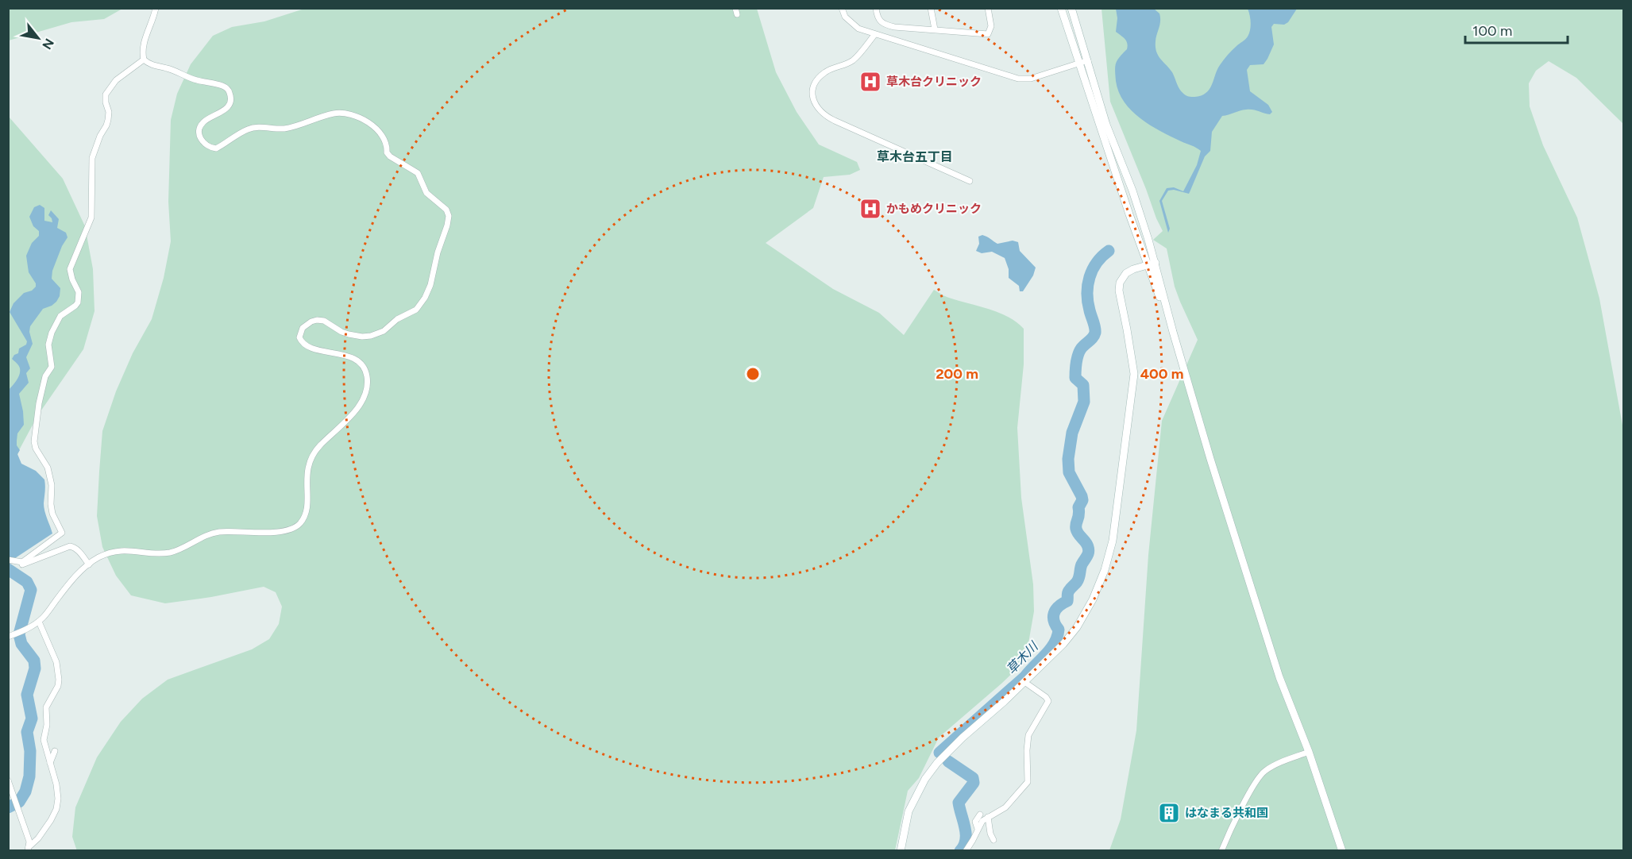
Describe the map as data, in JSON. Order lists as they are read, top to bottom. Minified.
{"districts":["草木台五丁目"],"water":["草木川"],"places":{"hospital":["草木台クリニック","かもめクリニック"],"building":["はなまる共和国"]},"scale_bar":"100 m","north":"bottom right","rings":["200 m","400 m"]}
